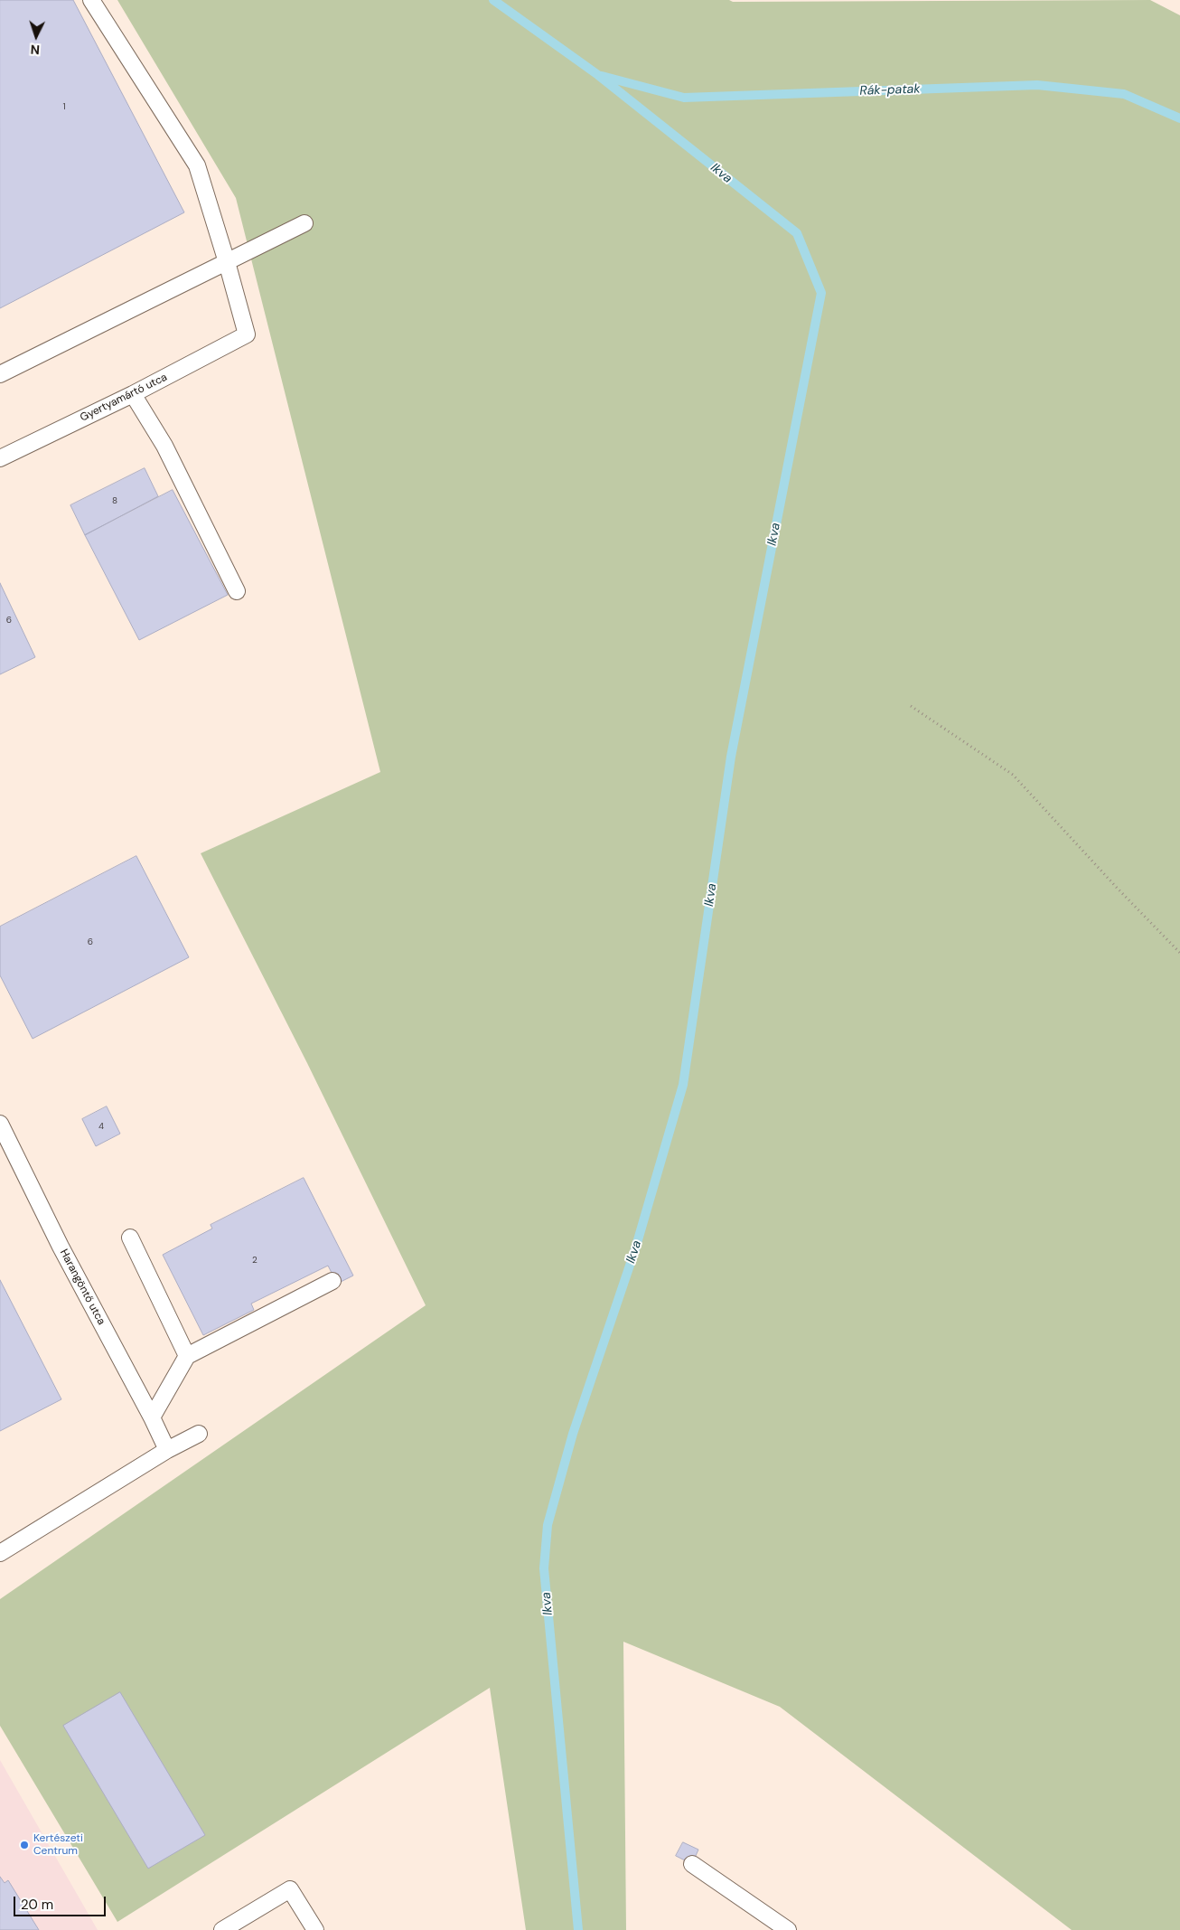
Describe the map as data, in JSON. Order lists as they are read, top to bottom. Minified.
{"streets":{"lane":["Gyertyamártó utca","Harangöntő utca"]},"water":["Rák-patak","Ikva"],"places":["Kertészeti Centrum"],"house_numbers":["1","8","6","6","4","2"],"scale_bar":"20 m","north":"bottom"}
